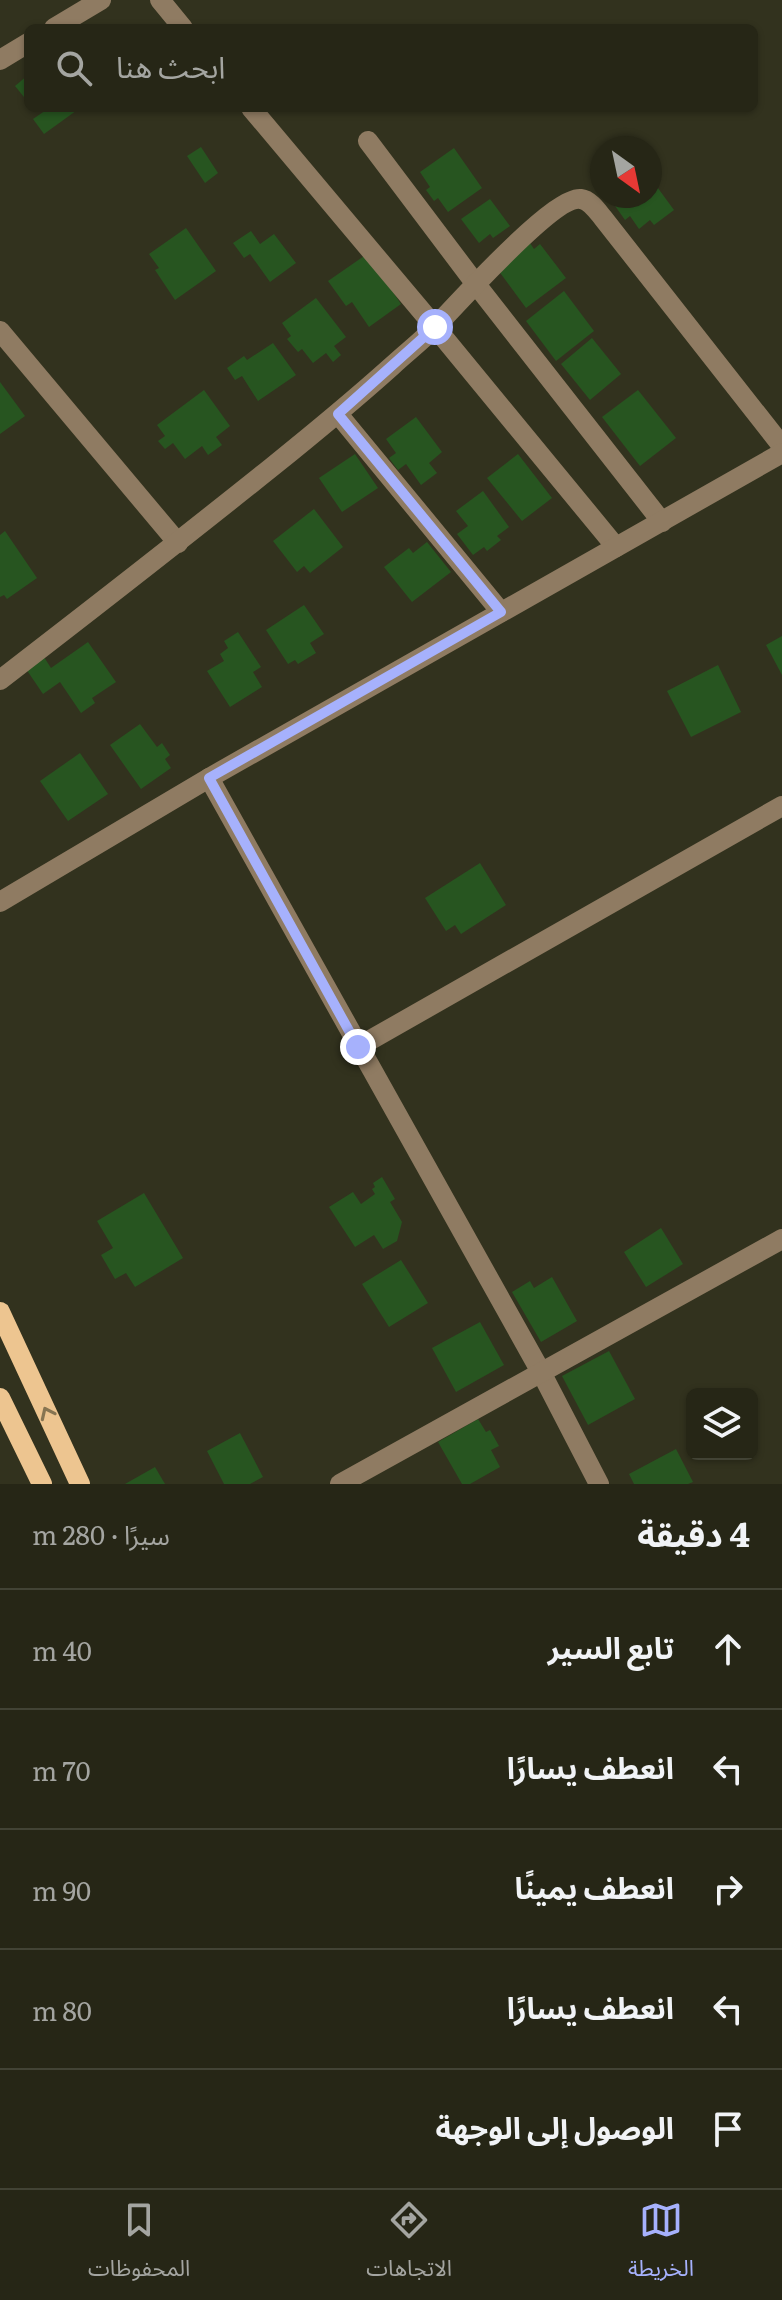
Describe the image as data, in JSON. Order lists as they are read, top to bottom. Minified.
{"north":"bottom right","page":{"search":"ابحث هنا","heading":["4 دقيقة","سيرًا · 280 m"],"list":[["تابع السير","40 m"],["انعطف يسارًا","70 m"],["انعطف يمينًا","90 m"],["انعطف يسارًا","80 m"],"الوصول إلى الوجهة"],"nav":["الخريطة","الاتجاهات","المحفوظات"]}}
